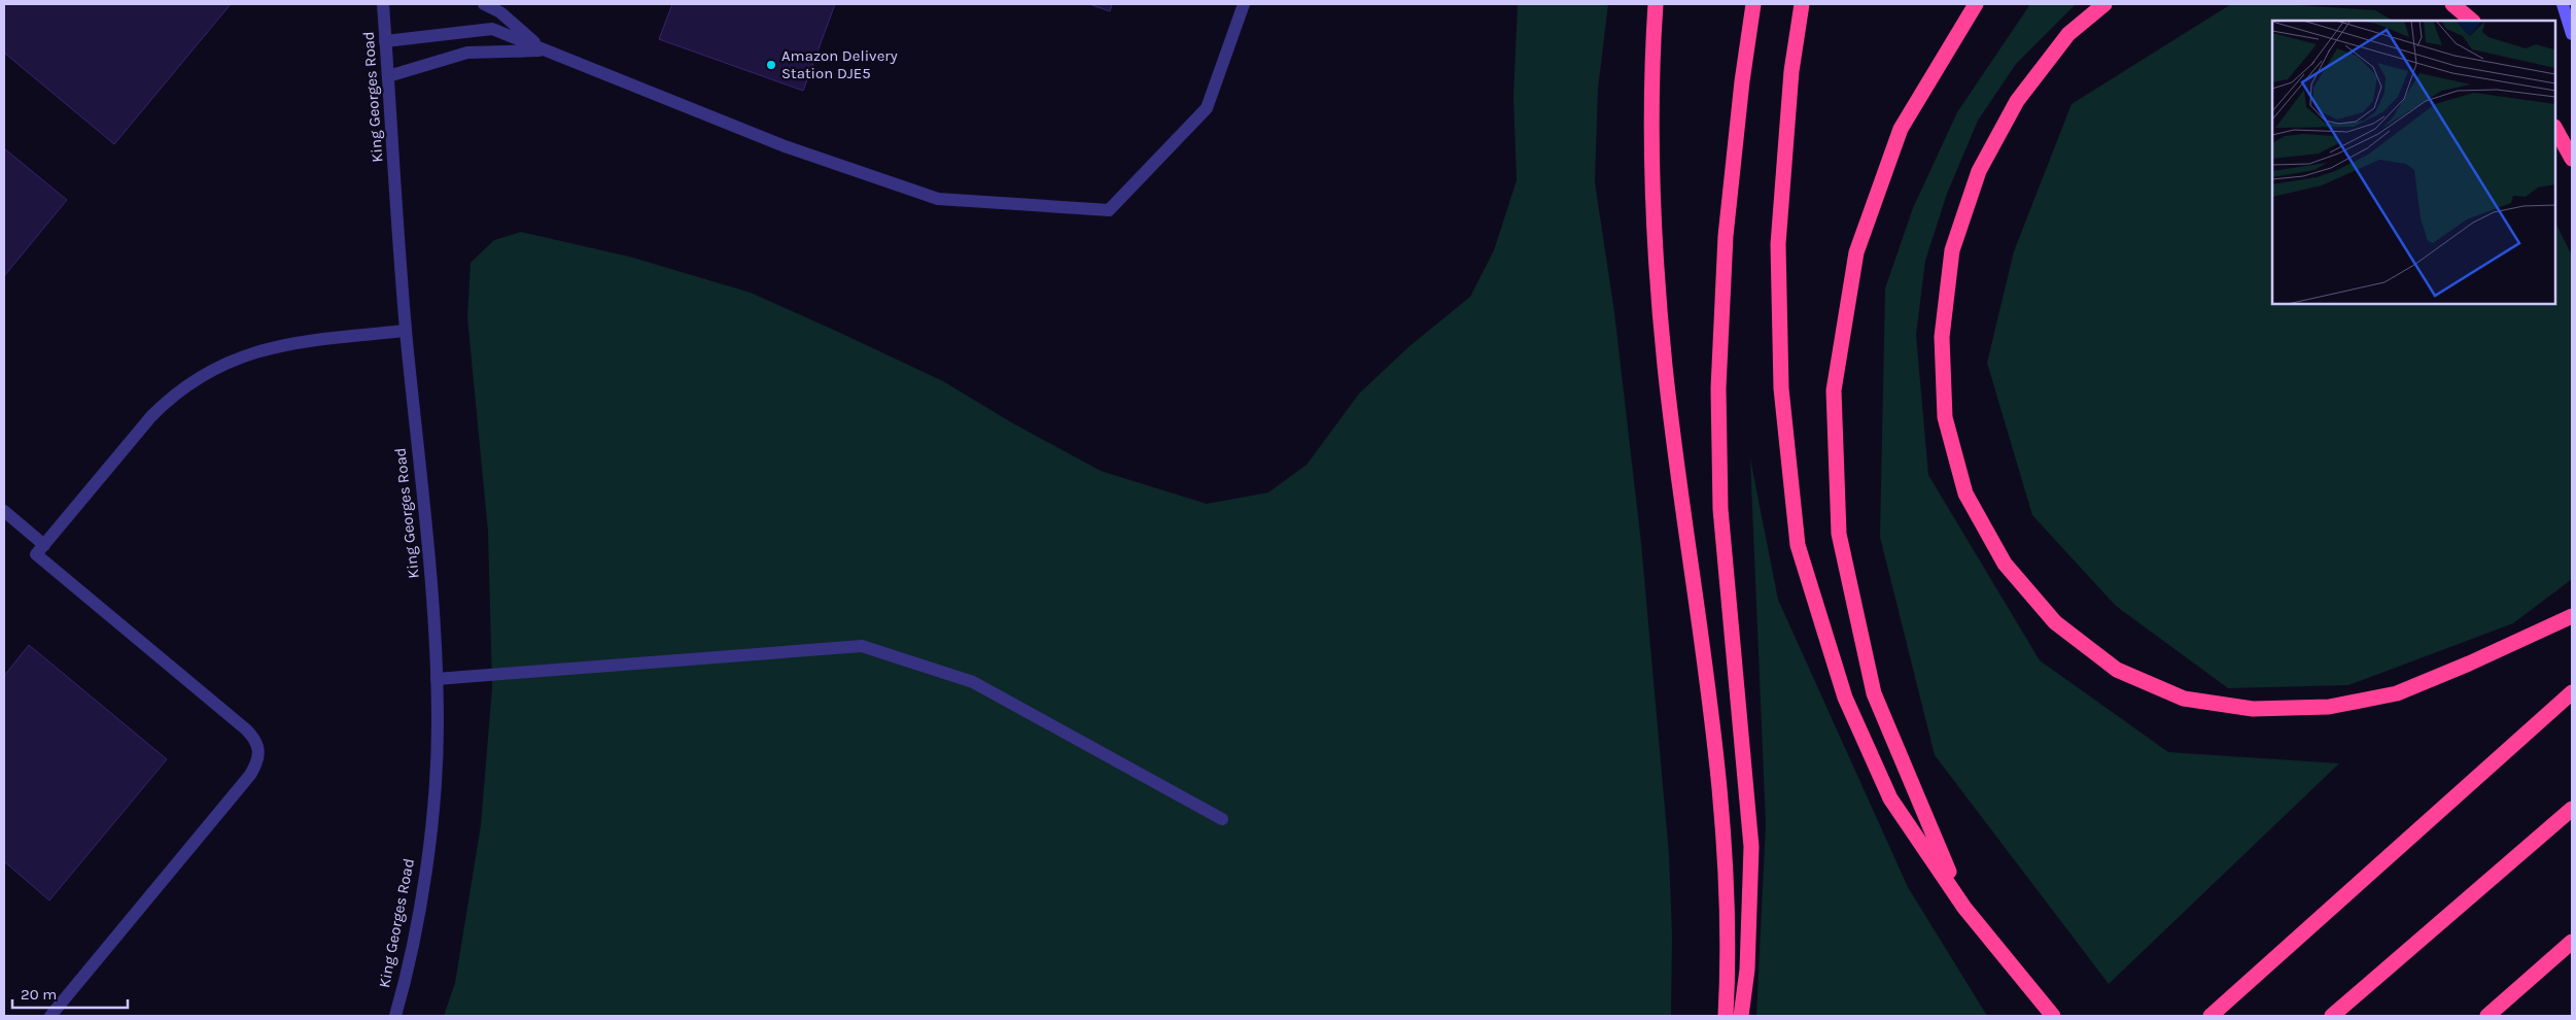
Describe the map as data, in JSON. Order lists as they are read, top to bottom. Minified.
{"streets":{"street":["King Georges Road"]},"places":["Amazon Delivery Station DJE5"],"scale_bar":"20 m"}
